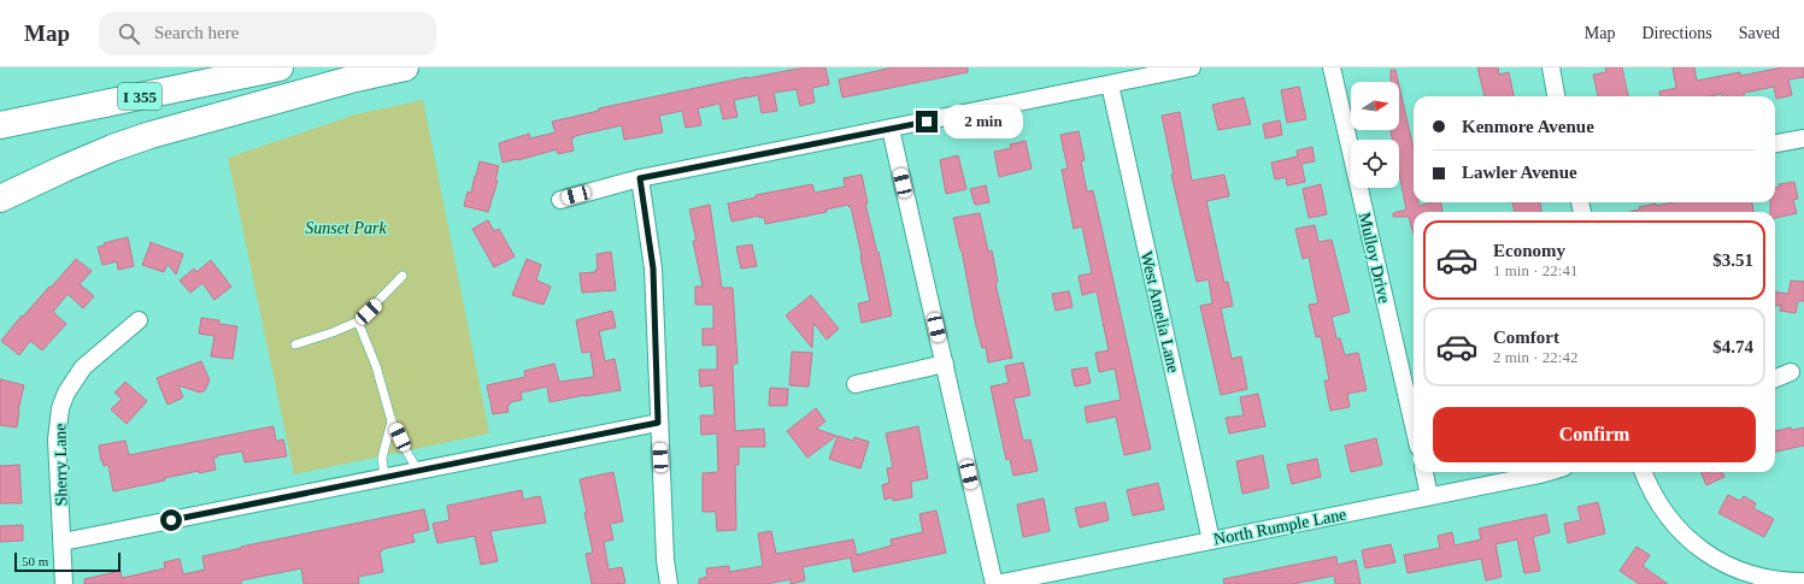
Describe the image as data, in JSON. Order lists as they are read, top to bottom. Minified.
{"streets":{"highway":["I 355"],"street":["Mulloy Drive","West Amelia Lane","Sherry Lane","North Rumple Lane"]},"crossings":[["West Amelia Lane","North Rumple Lane"]],"parks":["Sunset Park"],"scale_bar":"50 m","north":"right","page":{"header":"Map","search":"Search here","nav":["Map","Directions","Saved"],"banner":["Kenmore Avenue","Lawler Avenue"],"bubble":"2 min","list":[{"name":"Economy","note":"1 min · 22:41","value":"$3.51"},{"name":"Comfort","note":"2 min · 22:42","value":"$4.74"}],"buttons":"Confirm","scale":"50 m"}}
